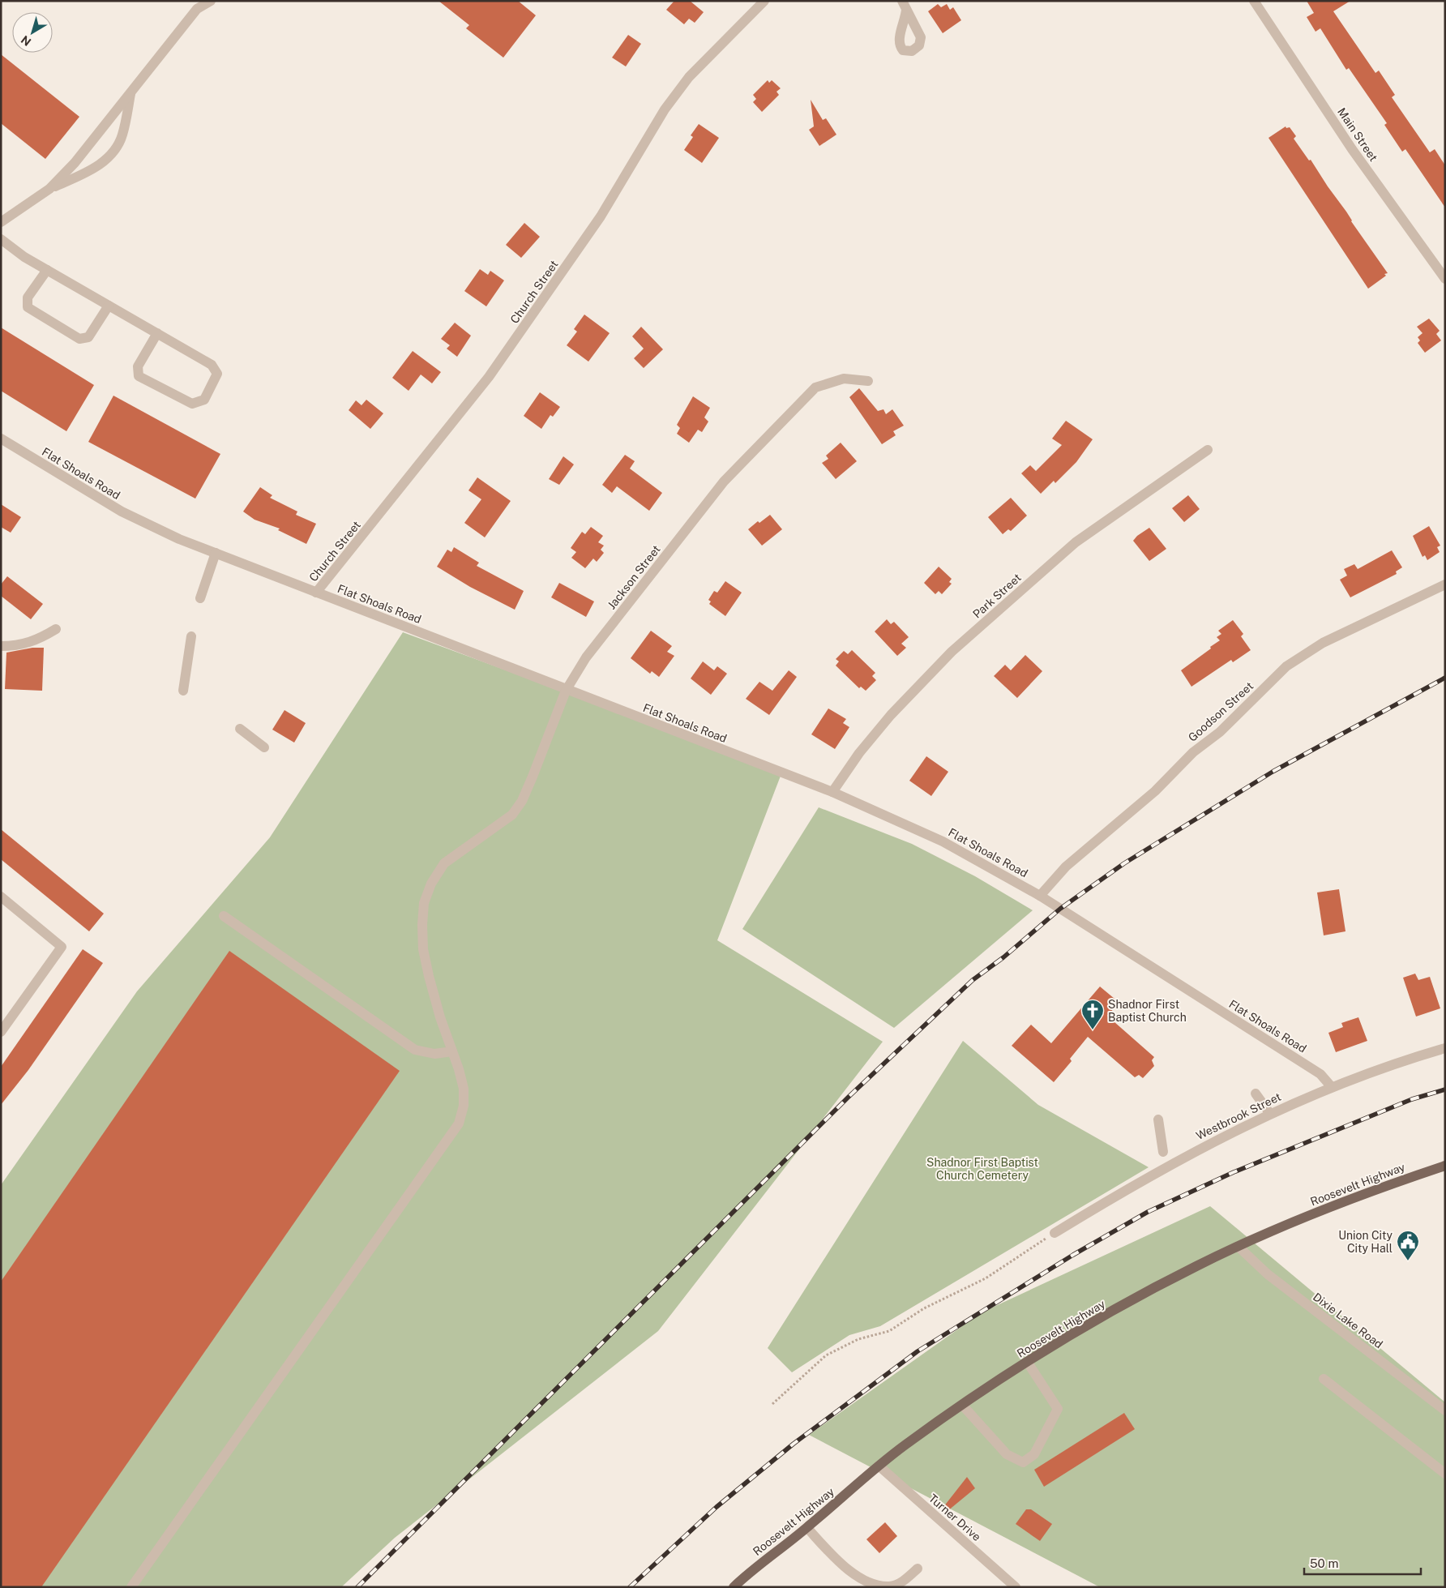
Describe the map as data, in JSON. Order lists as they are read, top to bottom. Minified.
{"streets":{"main road":["Roosevelt Highway"],"street":["Main Street","Church Street","Flat Shoals Road","Jackson Street","Park Street","Goodson Street","Westbrook Street","Dixie Lake Road","Turner Drive"]},"crossings":[["Church Street","Flat Shoals Road"],["Flat Shoals Road","Jackson Street"],["Flat Shoals Road","Park Street"],["Flat Shoals Road","Goodson Street"],["Flat Shoals Road","Westbrook Street"],["Roosevelt Highway","Dixie Lake Road"],["Roosevelt Highway","Turner Drive"]],"parks":["Shadnor First Baptist Church Cemetery"],"places":{"church":["Shadnor First Baptist Church"],"public building":["Union City City Hall"]},"scale_bar":"50 m","north":"bottom left"}
